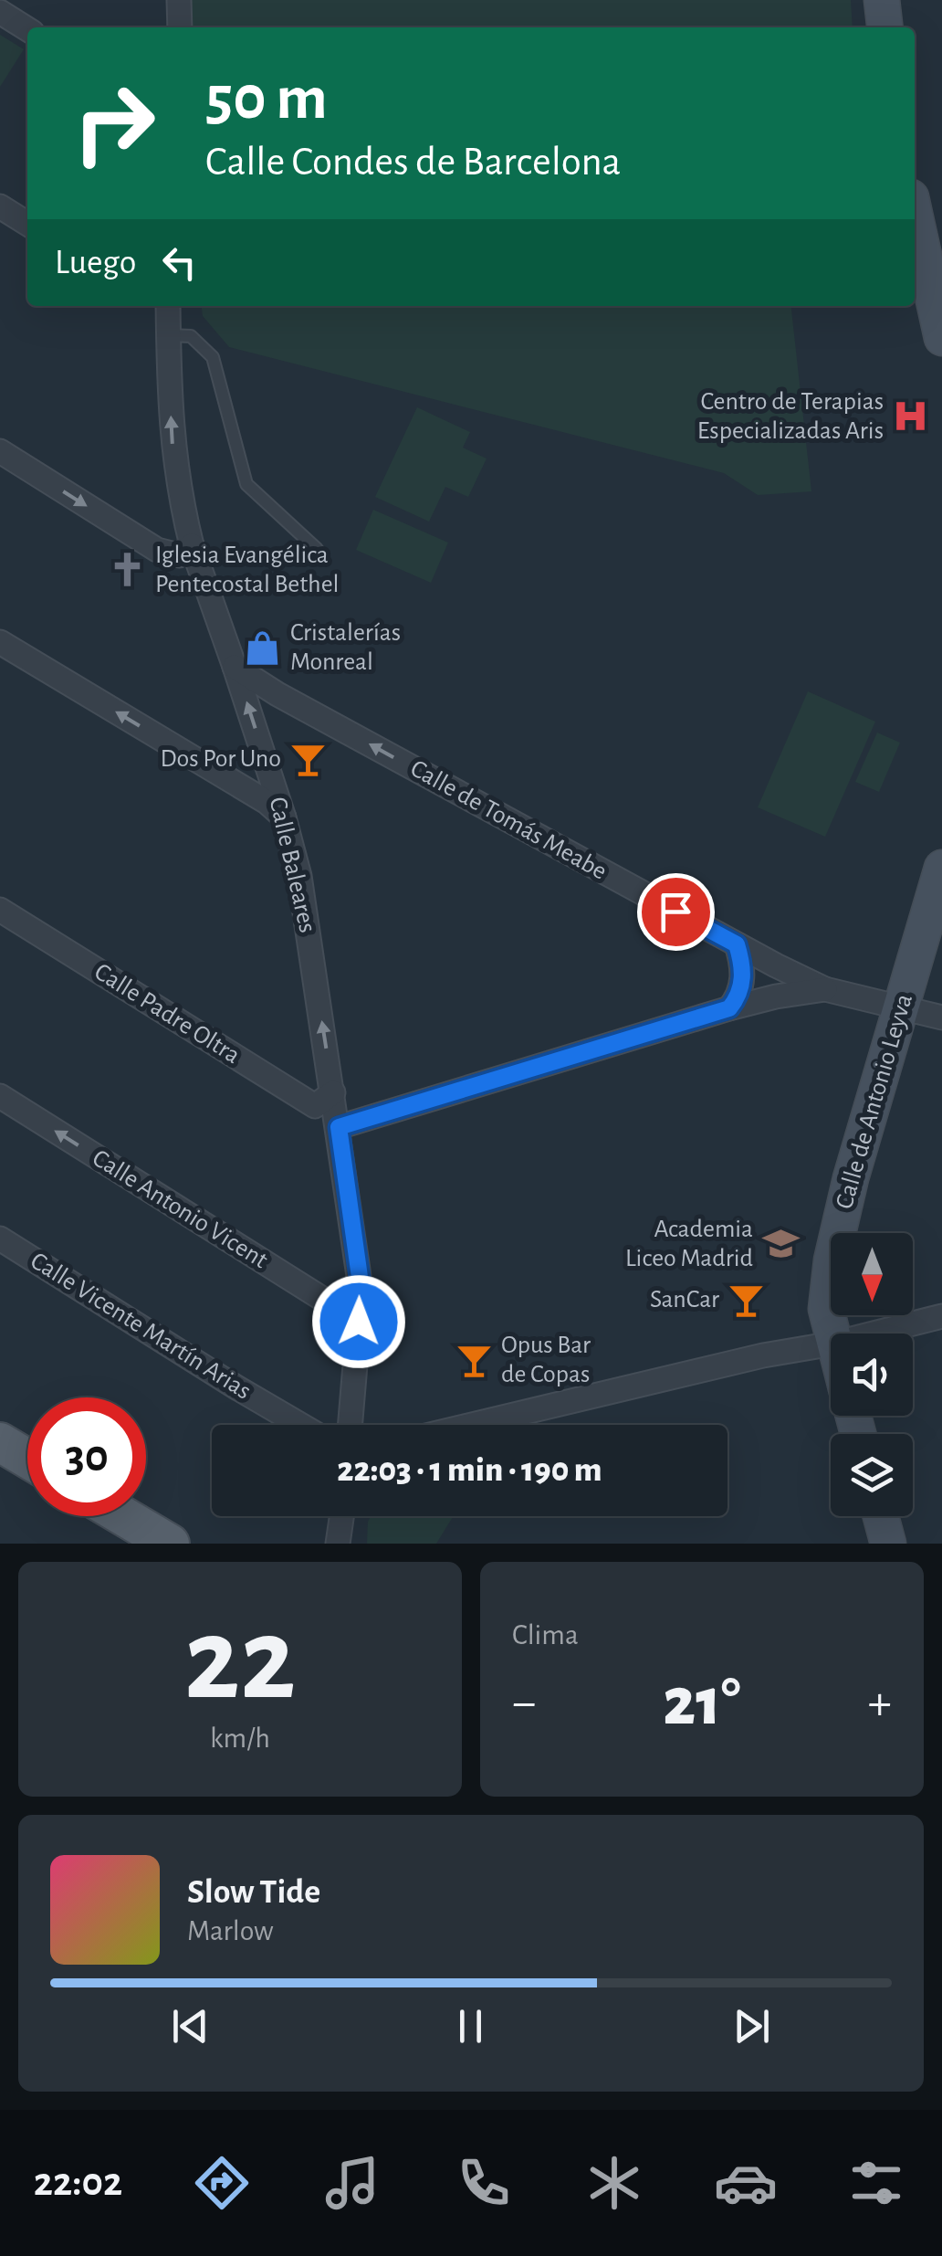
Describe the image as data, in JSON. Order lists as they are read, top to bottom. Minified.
{"streets":{"main road":["Calle de Antonio Leyva"],"street":["Calle de Tomás Meabe","Calle Baleares","Calle Padre Oltra","Calle Antonio Vicent","Calle Vicente Martín Arias"]},"crossings":[["Calle de Tomás Meabe","Calle Baleares"],["Calle de Tomás Meabe","Calle de Antonio Leyva"],["Calle Baleares","Calle Padre Oltra"],["Calle Baleares","Calle Antonio Vicent"]],"one_way":["Calle de Tomás Meabe","Calle Baleares","Calle Antonio Vicent"],"places":{"hospital":["Centro de Terapias Especializadas Aris"],"church":["Iglesia Evangélica Pentecostal Bethel"],"shop":["Cristalerías Monreal"],"bar":["Dos Por Uno","SanCar","Opus Bar de Copas"],"school or university":["Academia Liceo Madrid"]},"north":"bottom","page":{"turn":["50 m","Calle Condes de Barcelona"],"then":"Luego","limit":"30","trip":"22:03 · 1 min · 190 m","tile":[["22","km/h"],"Clima"],"heat":["−","21°","+"],"song":["Slow Tide","Marlow"],"tabs":"22:02"}}
